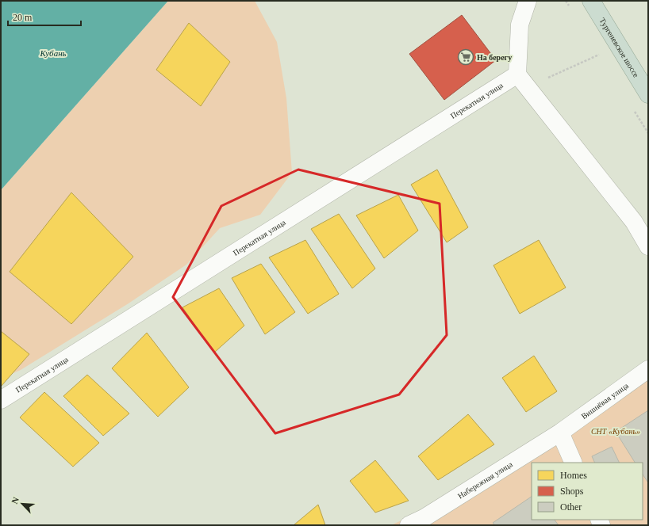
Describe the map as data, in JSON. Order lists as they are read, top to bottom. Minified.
{"streets":{"highway":["Тургеневское шоссе"],"street":["Перекатная улица","Вишнёвая улица","Набережная улица"]},"crossings":[["Вишнёвая улица","Набережная улица"]],"water":["Кубань"],"parks":["СНТ «Кубань»"],"places":{"supermarket":["На берегу"]},"legend":["Homes","Shops","Other"],"scale_bar":"20 m","north":"top left"}
